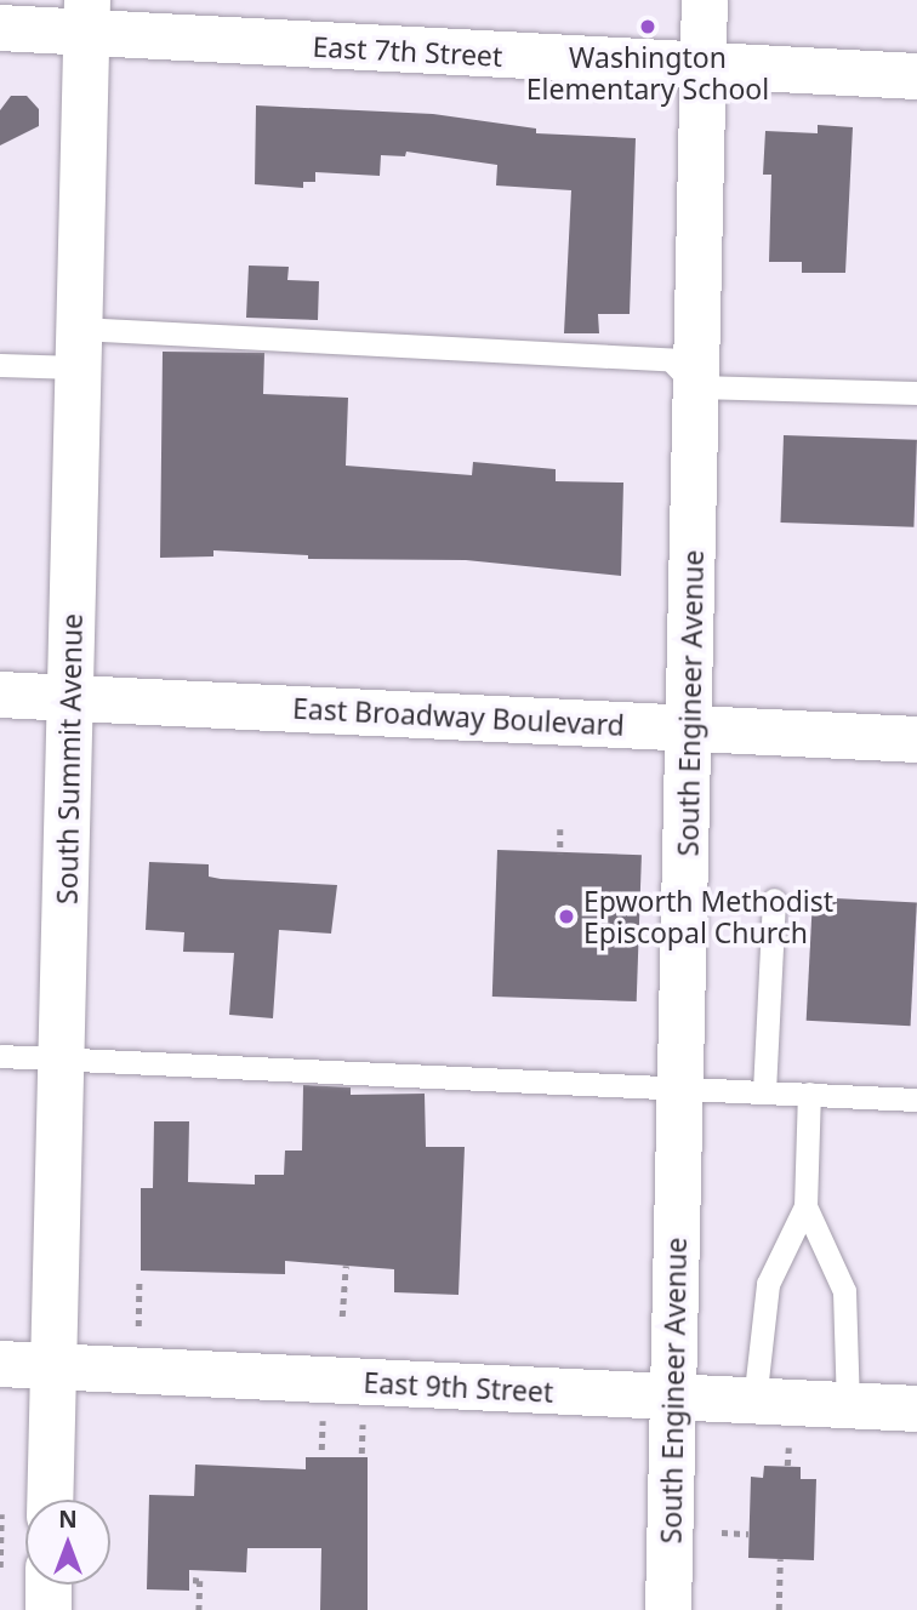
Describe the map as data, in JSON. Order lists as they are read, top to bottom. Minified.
{"streets":{"main road":["East 7th Street","South Engineer Avenue","East Broadway Boulevard","South Summit Avenue","East 9th Street"]},"crossings":[["East 7th Street","South Engineer Avenue"],["East 7th Street","South Summit Avenue"],["South Engineer Avenue","East Broadway Boulevard"],["South Engineer Avenue","East 9th Street"],["East Broadway Boulevard","South Summit Avenue"],["South Summit Avenue","East 9th Street"]],"places":["Washington Elementary School","Epworth Methodist Episcopal Church"],"north":"top"}
